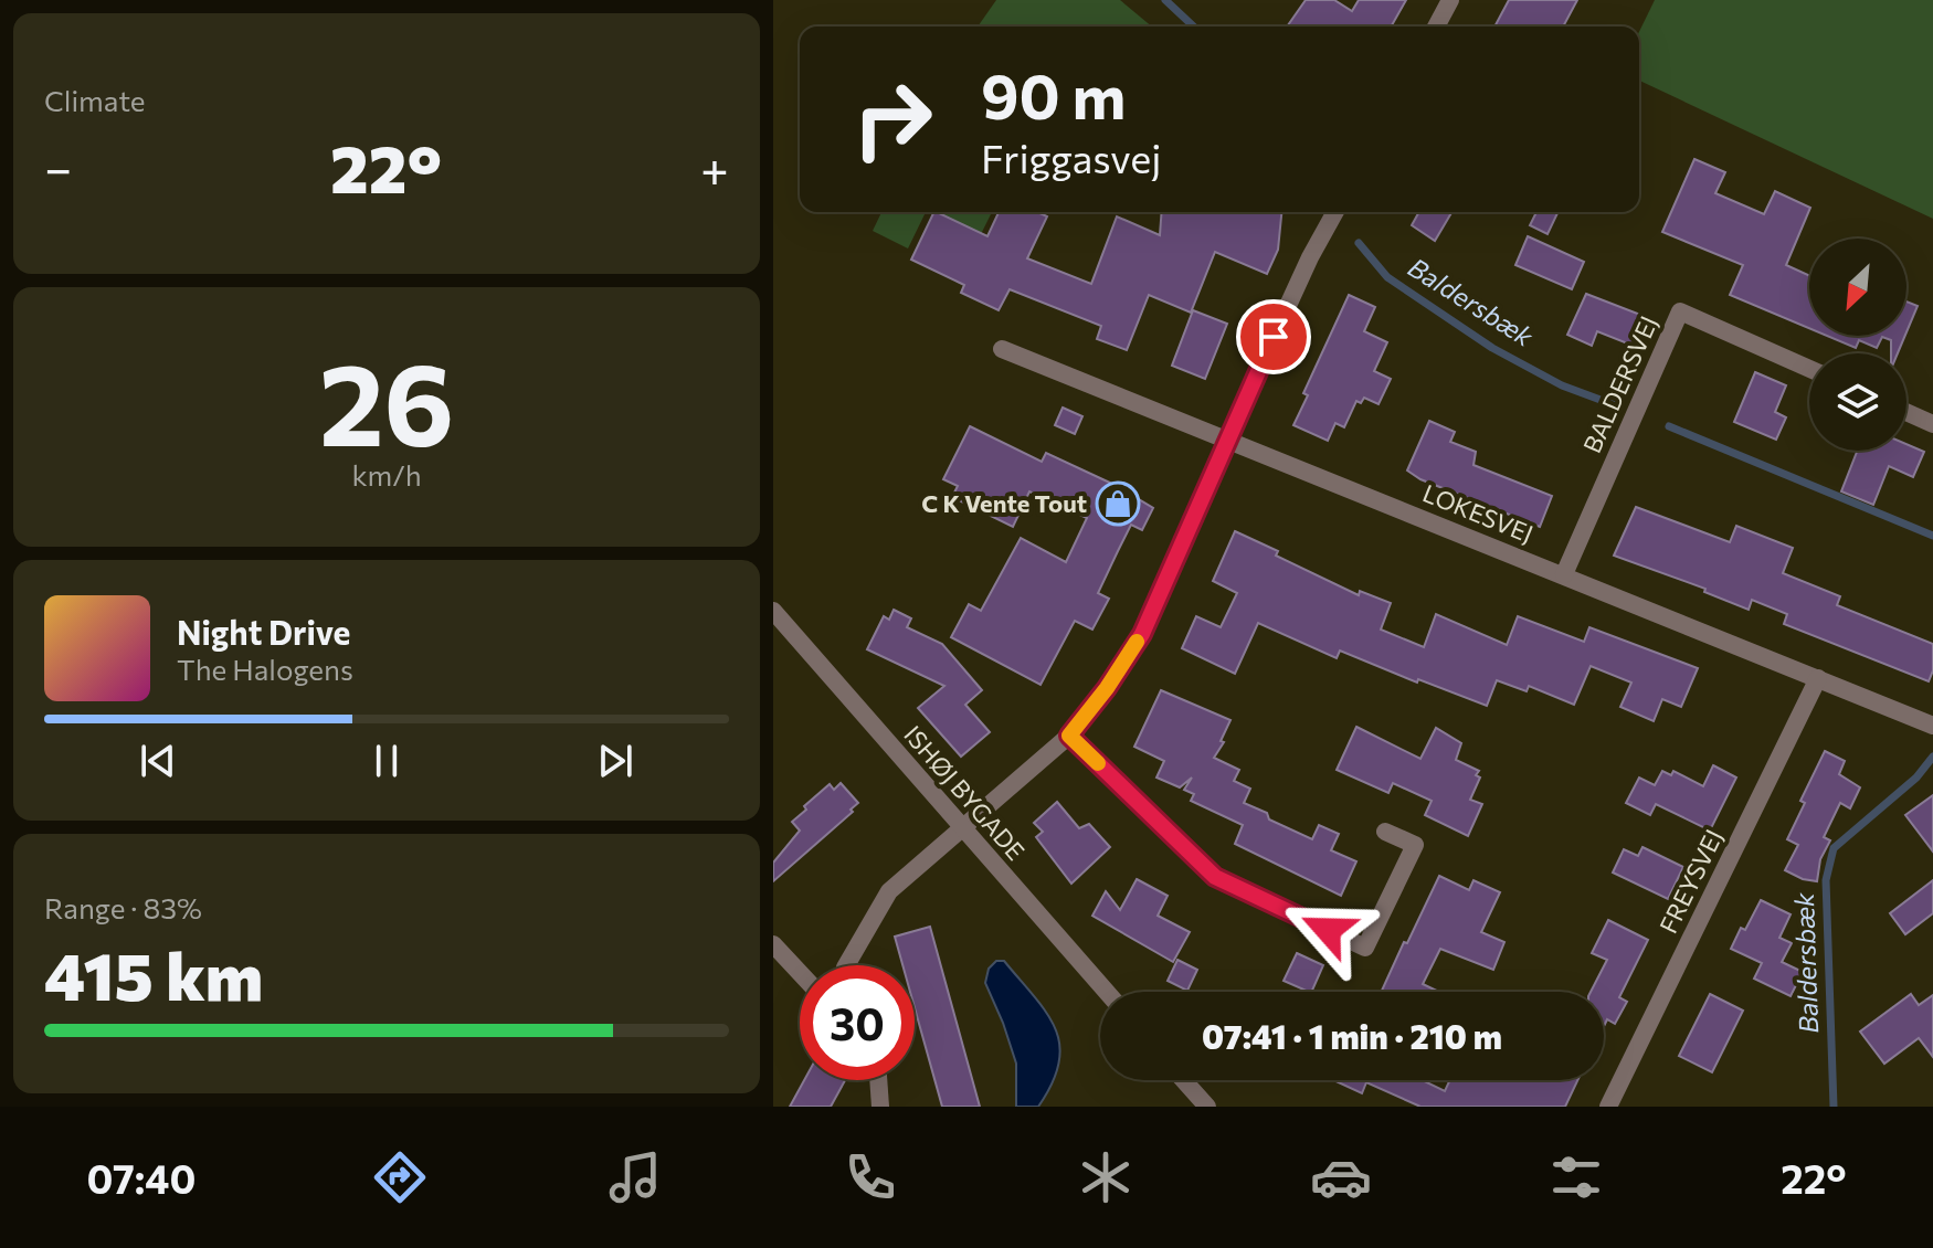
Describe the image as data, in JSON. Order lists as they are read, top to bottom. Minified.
{"streets":{"street":["BALDERSVEJ","LOKESVEJ","ISHØJ BYGADE","FREYSVEJ"]},"crossings":[["BALDERSVEJ","LOKESVEJ"],["LOKESVEJ","FREYSVEJ"]],"water":["Baldersbæk"],"places":{"shop":["C K Vente Tout"]},"north":"bottom left","page":{"tile":["Climate",["26","km/h"],["Range · 83%","415 km"]],"turn":["90 m","Friggasvej"],"heat":["−","22°","+"],"song":["Night Drive","The Halogens"],"limit":"30","trip":"07:41 · 1 min · 210 m","tabs":["07:40","22°"]}}
